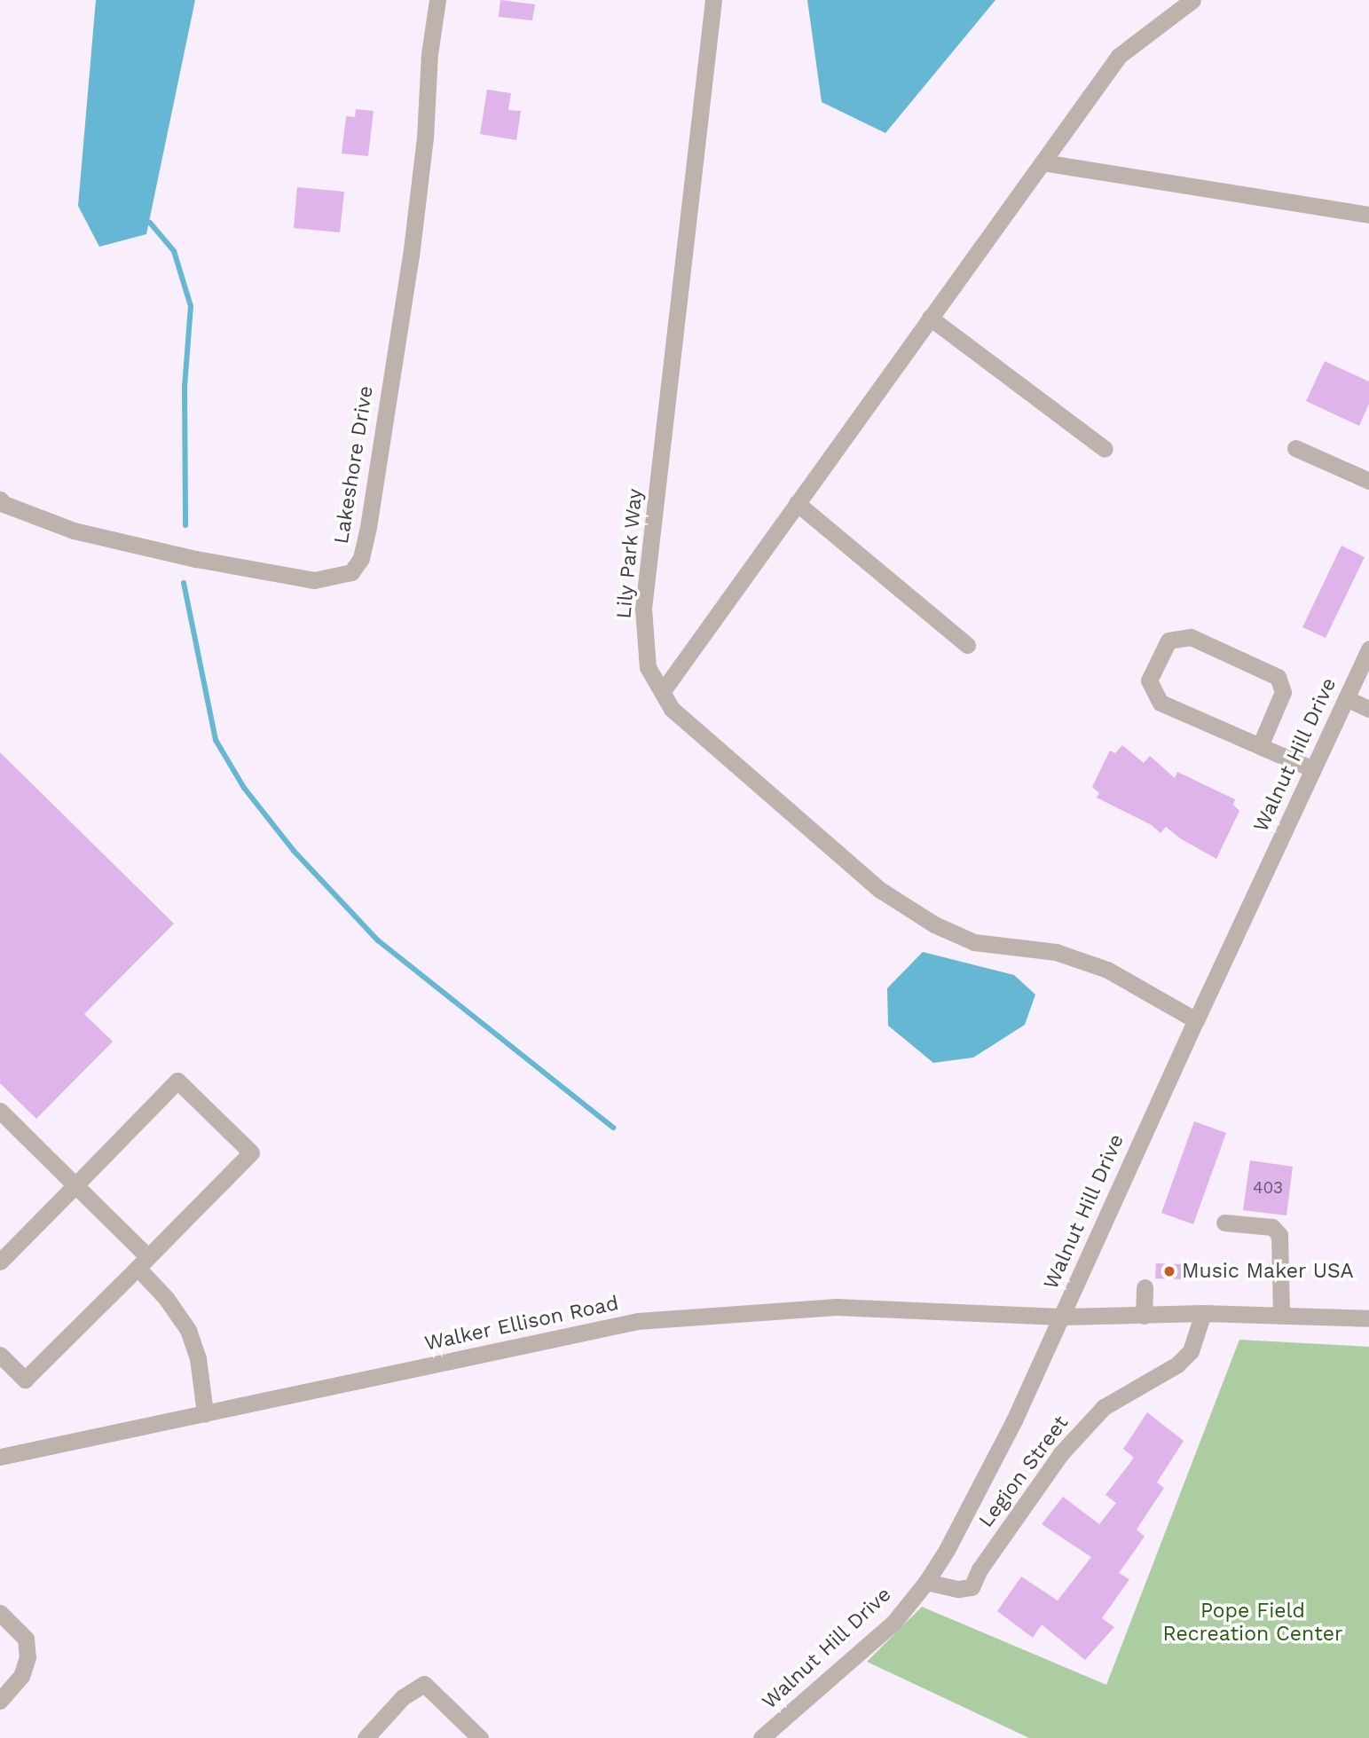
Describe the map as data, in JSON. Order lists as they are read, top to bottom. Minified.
{"streets":{"street":["Lakeshore Drive","Lily Park Way","Walnut Hill Drive","Walker Ellison Road","Legion Street"]},"crossings":[["Lily Park Way","Walnut Hill Drive"],["Walnut Hill Drive","Walker Ellison Road"],["Walnut Hill Drive","Legion Street"],["Walker Ellison Road","Legion Street"]],"parks":["Pope Field Recreation Center"],"places":["Music Maker USA"],"house_numbers":["403"]}
